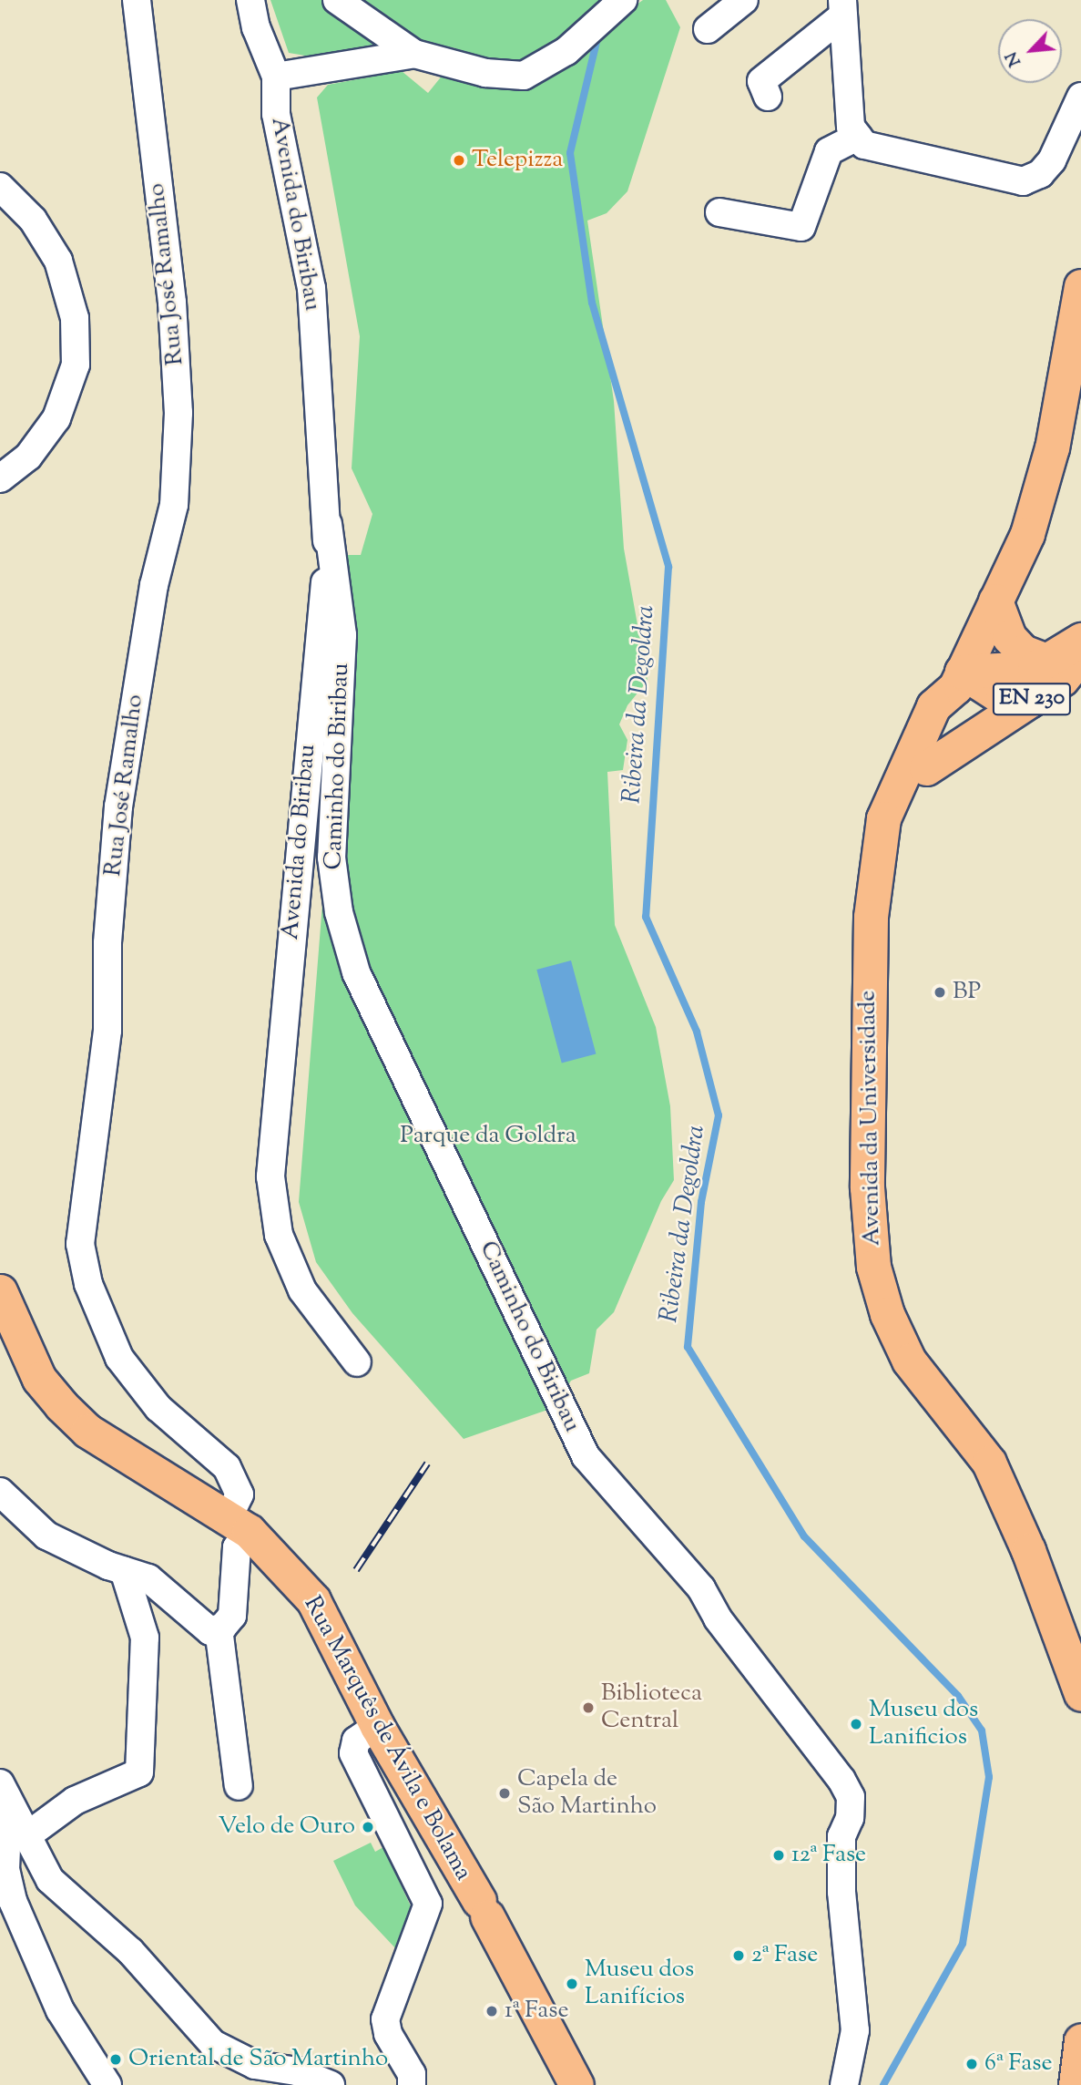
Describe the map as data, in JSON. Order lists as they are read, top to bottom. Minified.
{"streets":{"main road":["EN 230","Avenida da Universidade","Rua Marquês de Ávila e Bolama"],"street":["Avenida do Biribau","Rua José Ramalho","Caminho do Biribau"]},"crossings":[["Avenida do Biribau","Caminho do Biribau"],["Rua José Ramalho","Rua Marquês de Ávila e Bolama"],["EN 230","Avenida da Universidade"]],"water":["Ribeira da Degoldra"],"parks":["Parque da Goldra"],"places":["Telepizza","BP","Biblioteca Central","Museu dos Lanificios","Capela de São Martinho","Velo de Ouro","12ª Fase","2ª Fase","Museu dos Lanifícios","1ª Fase","Oriental de São Martinho","6ª Fase"],"north":"bottom left"}
